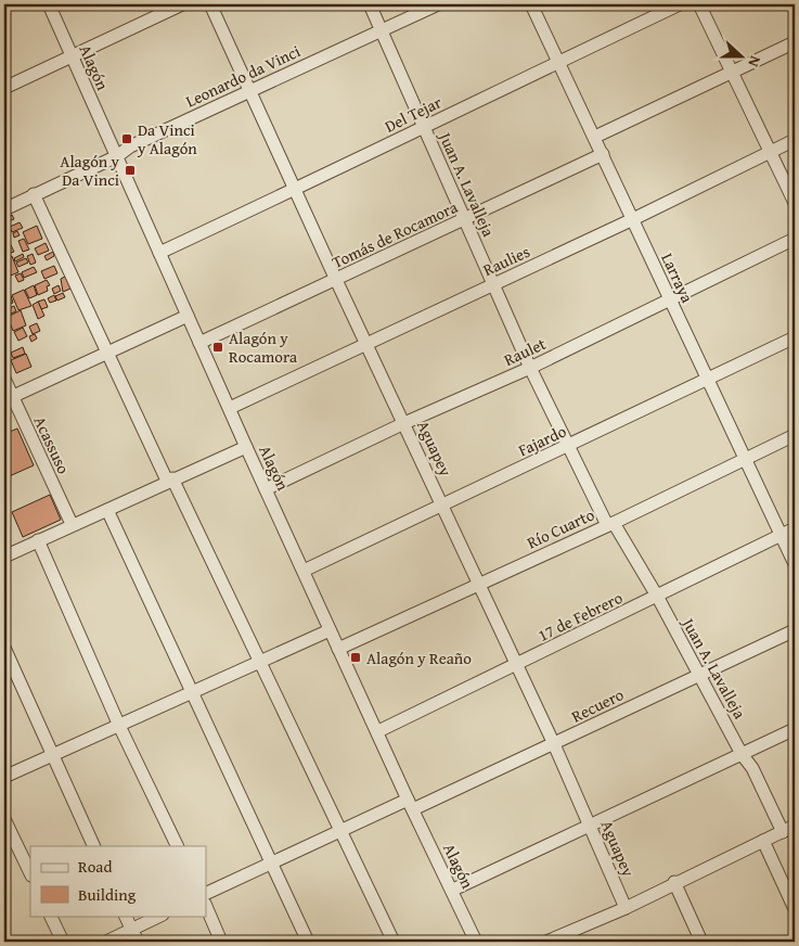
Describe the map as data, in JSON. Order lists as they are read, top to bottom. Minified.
{"streets":{"street":["Alagón","Leonardo da Vinci","Del Tejar","Juan A. Lavalleja","Tomás de Rocamora","Raulies","Larraya","Raulet","Fajardo","Acassuso","Aguapey","Río Cuarto","17 de Febrero","Recuero"]},"crossings":[["Alagón","Leonardo da Vinci"],["Alagón","Del Tejar"],["Alagón","Tomás de Rocamora"],["Alagón","Raulies"],["Alagón","Raulet"],["Alagón","Fajardo"],["Alagón","Río Cuarto"],["Alagón","17 de Febrero"],["Alagón","Recuero"],["Leonardo da Vinci","Juan A. Lavalleja"],["Leonardo da Vinci","Aguapey"],["Del Tejar","Juan A. Lavalleja"],["Del Tejar","Larraya"],["Del Tejar","Aguapey"],["Juan A. Lavalleja","Tomás de Rocamora"],["Juan A. Lavalleja","Raulies"],["Juan A. Lavalleja","Raulet"],["Juan A. Lavalleja","Fajardo"],["Juan A. Lavalleja","Río Cuarto"],["Juan A. Lavalleja","17 de Febrero"],["Juan A. Lavalleja","Recuero"],["Tomás de Rocamora","Larraya"],["Tomás de Rocamora","Aguapey"],["Raulies","Larraya"],["Raulies","Aguapey"],["Larraya","Raulet"],["Larraya","Fajardo"],["Larraya","Río Cuarto"],["Larraya","17 de Febrero"],["Raulet","Aguapey"],["Fajardo","Aguapey"],["Aguapey","Río Cuarto"],["Aguapey","17 de Febrero"],["Aguapey","Recuero"]],"places":{"transit":["Da Vinci y Alagón","Alagón y Da Vinci","Alagón y Rocamora","Alagón y Reaño"]},"legend":["Road","Building"],"north":"right"}
